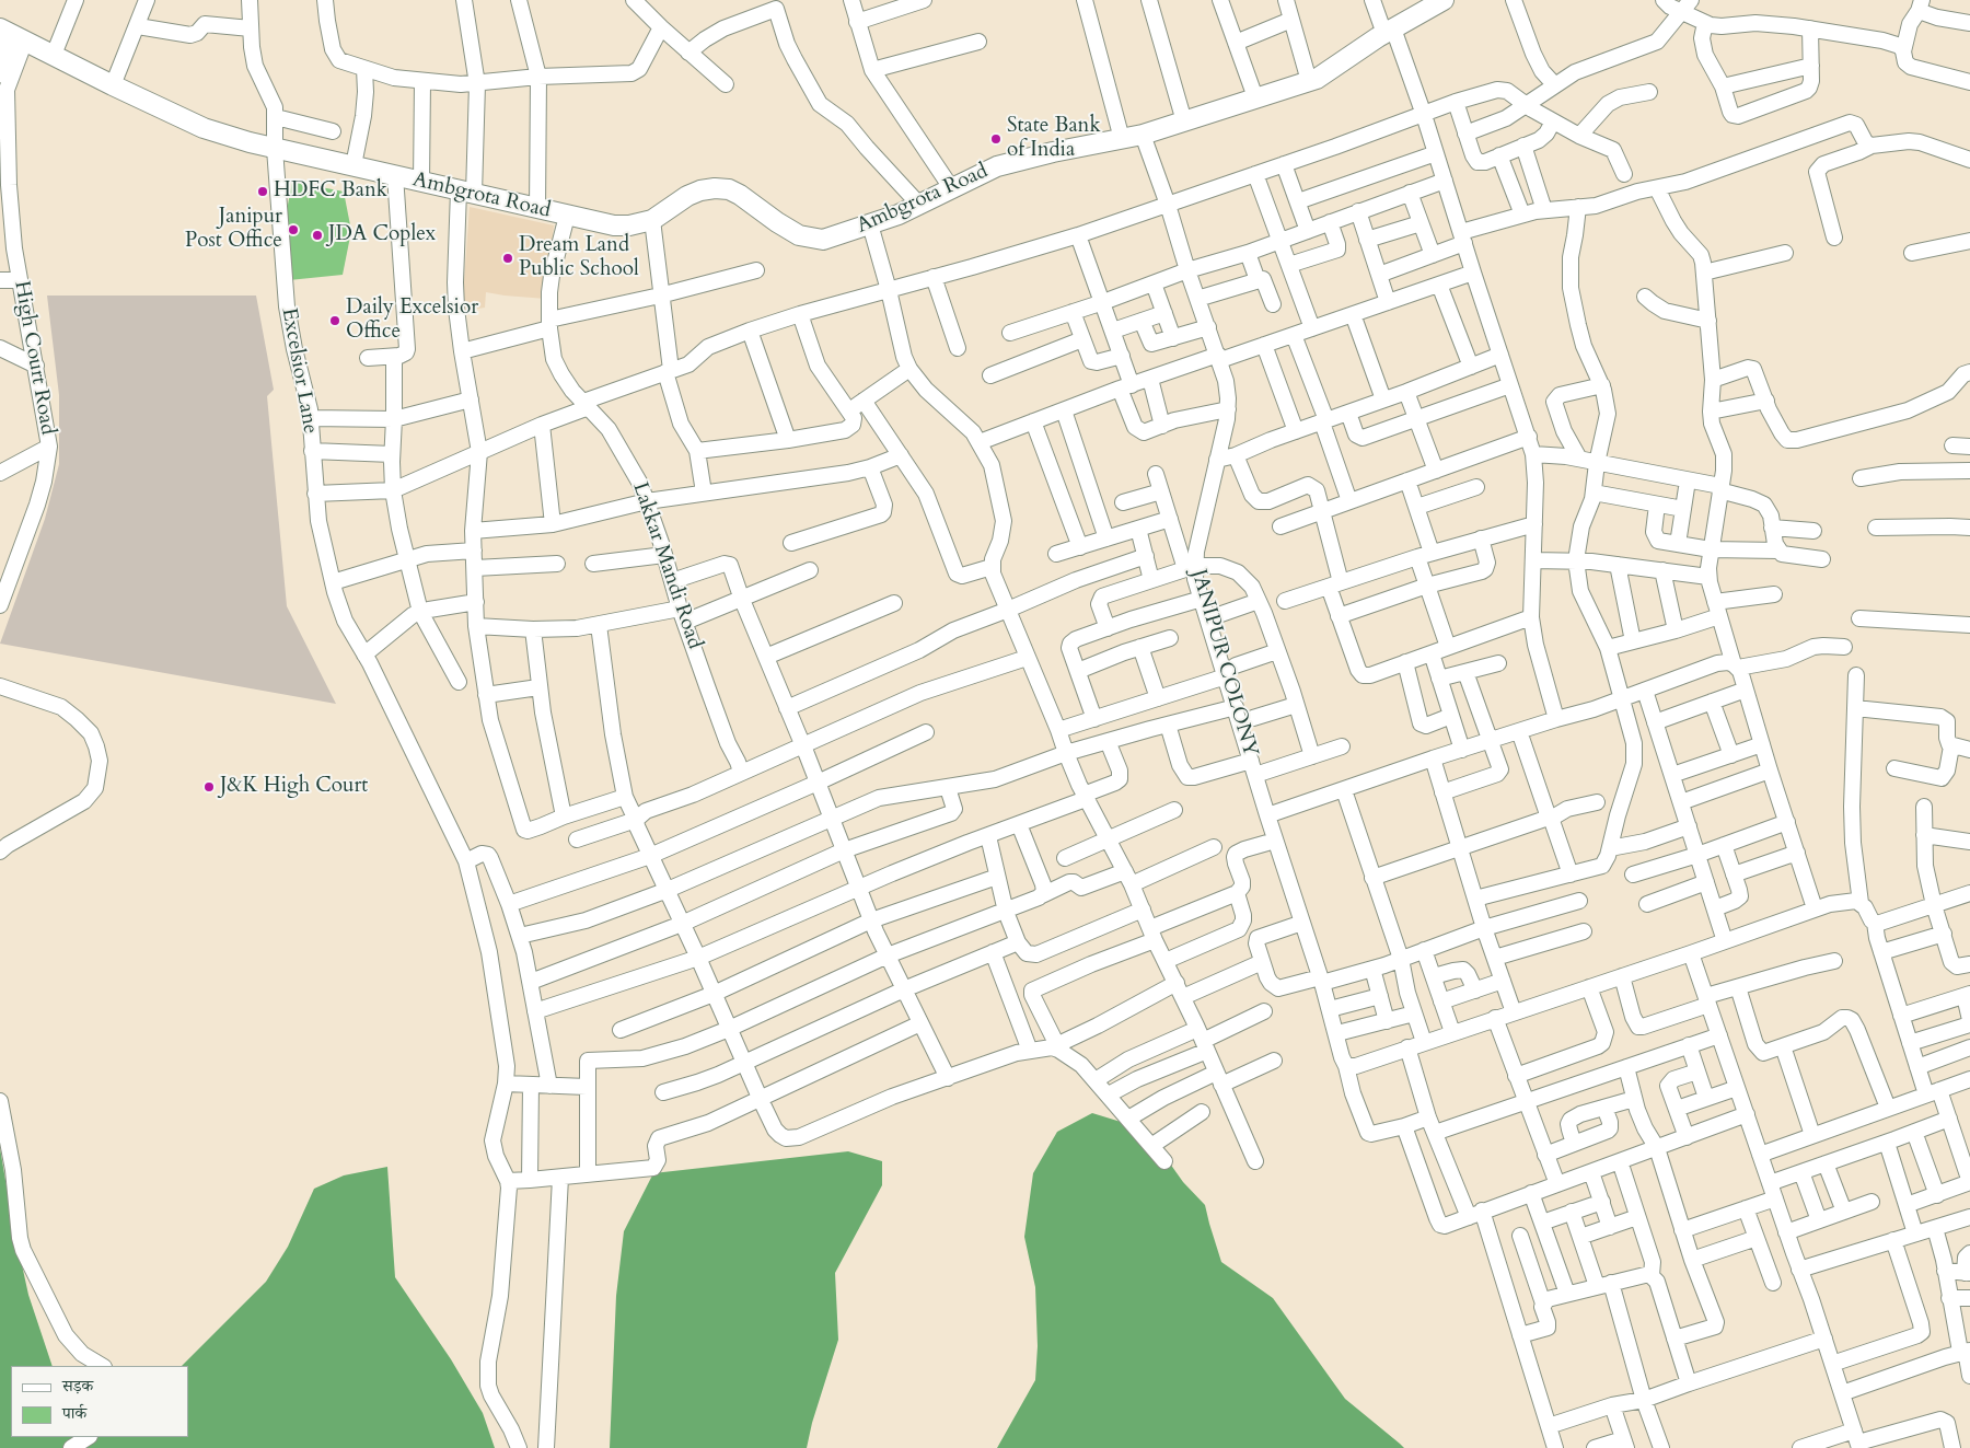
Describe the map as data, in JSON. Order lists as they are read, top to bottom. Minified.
{"streets":{"main road":["Ambgrota Road"],"street":["High Court Road","Excelsior Lane","Lakkar Mandi Road","JANIPUR COLONY"]},"crossings":[["Ambgrota Road","High Court Road"],["Ambgrota Road","Excelsior Lane"],["Ambgrota Road","Lakkar Mandi Road"],["Ambgrota Road","JANIPUR COLONY"]],"places":["State Bank of India","HDFC Bank","Janipur Post Office","JDA Coplex","Dream Land Public School","Daily Excelsior Office","J&K High Court"],"legend":["सड़क","पार्क"]}
